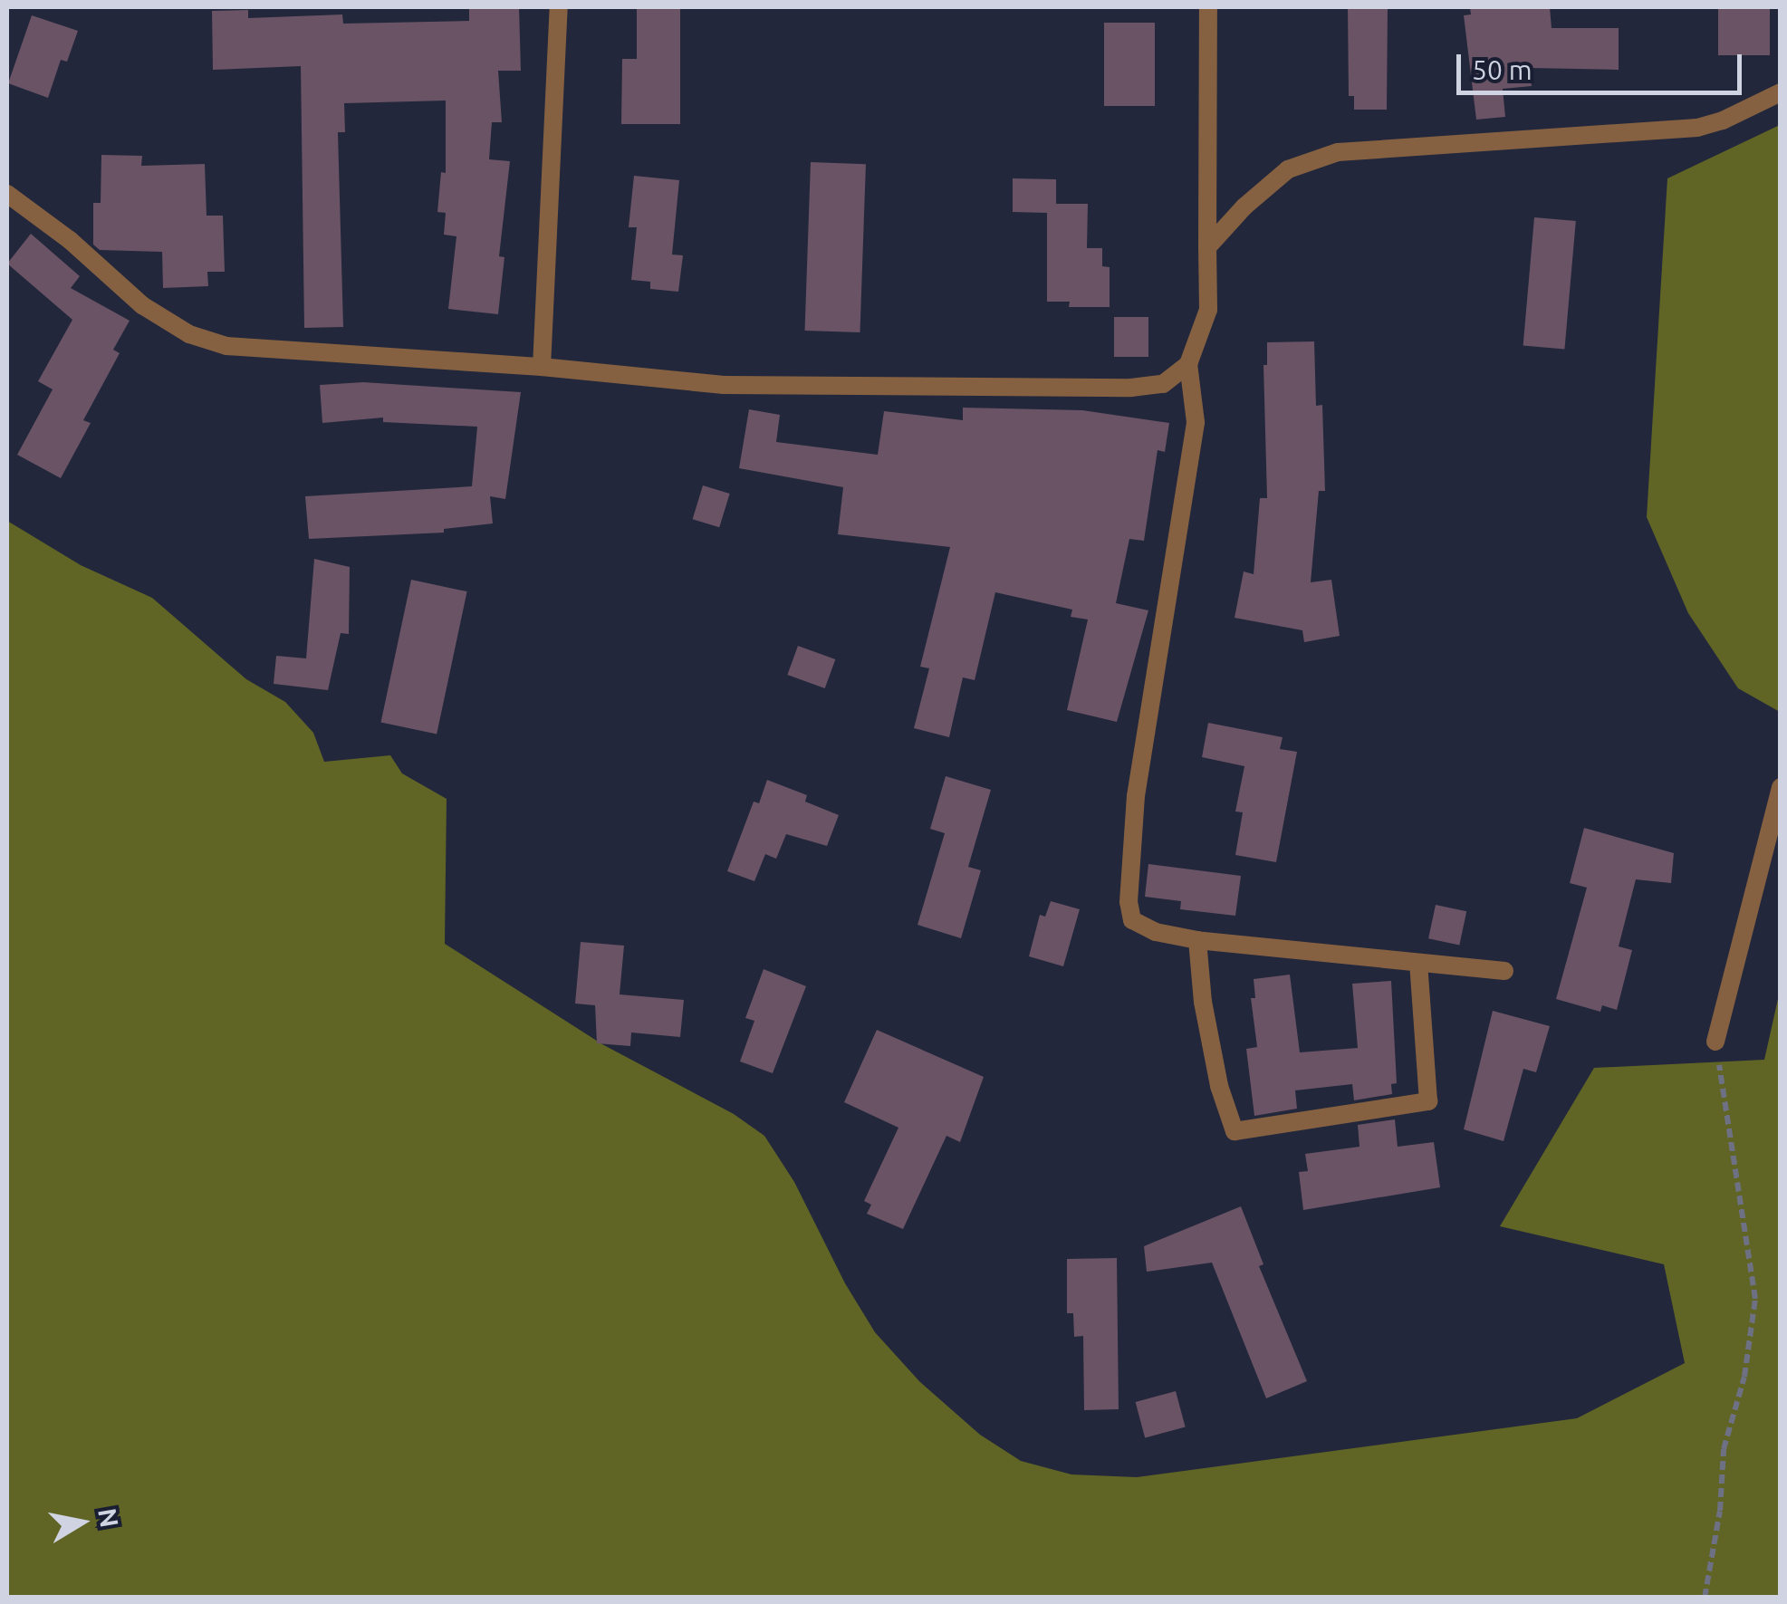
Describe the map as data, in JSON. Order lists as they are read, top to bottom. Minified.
{"scale_bar":"50 m","north":"right"}
